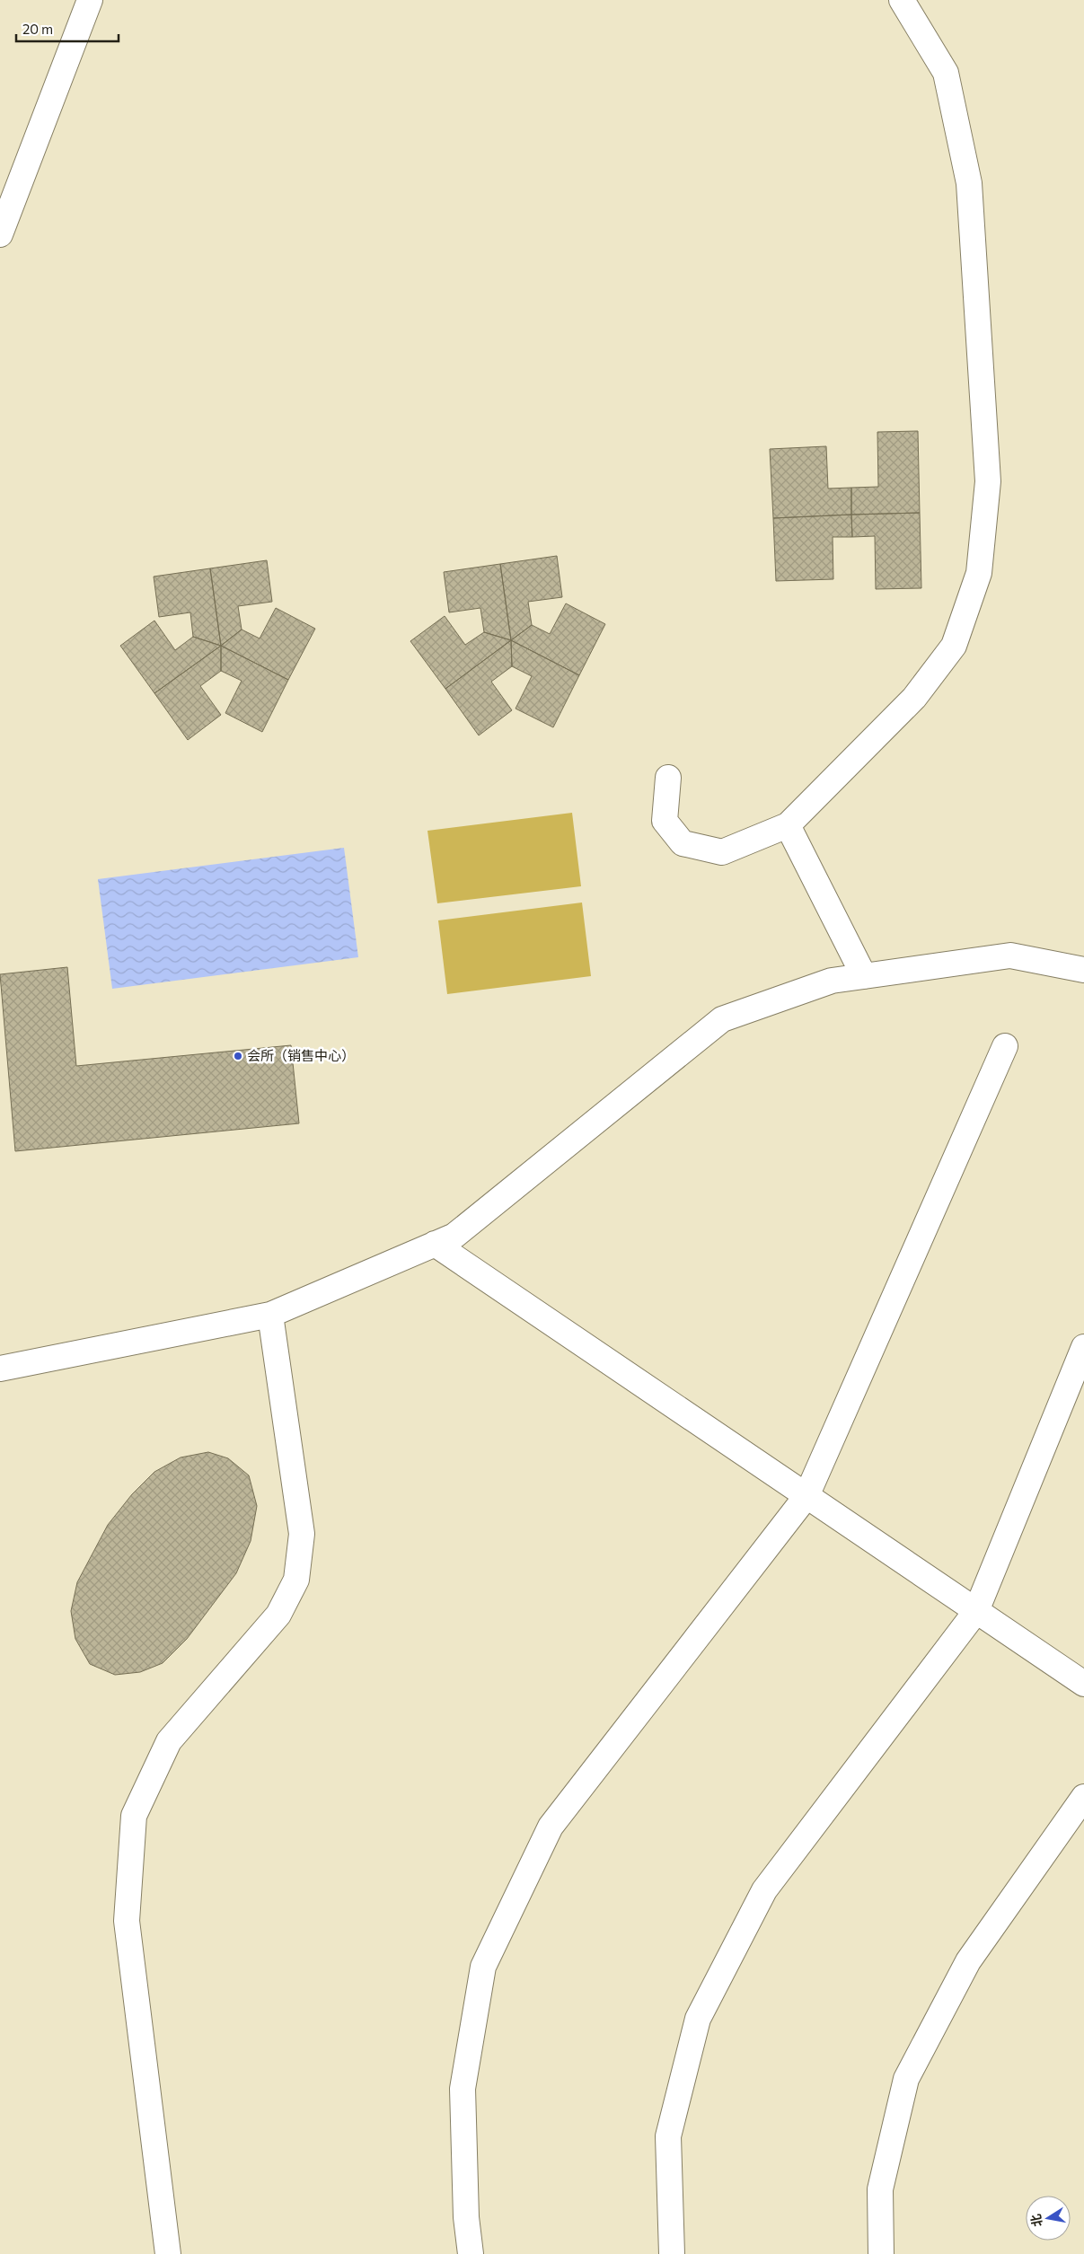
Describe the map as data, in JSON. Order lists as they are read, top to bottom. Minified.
{"places":["会所（销售中心）"],"scale_bar":"20 m","north":"left"}
